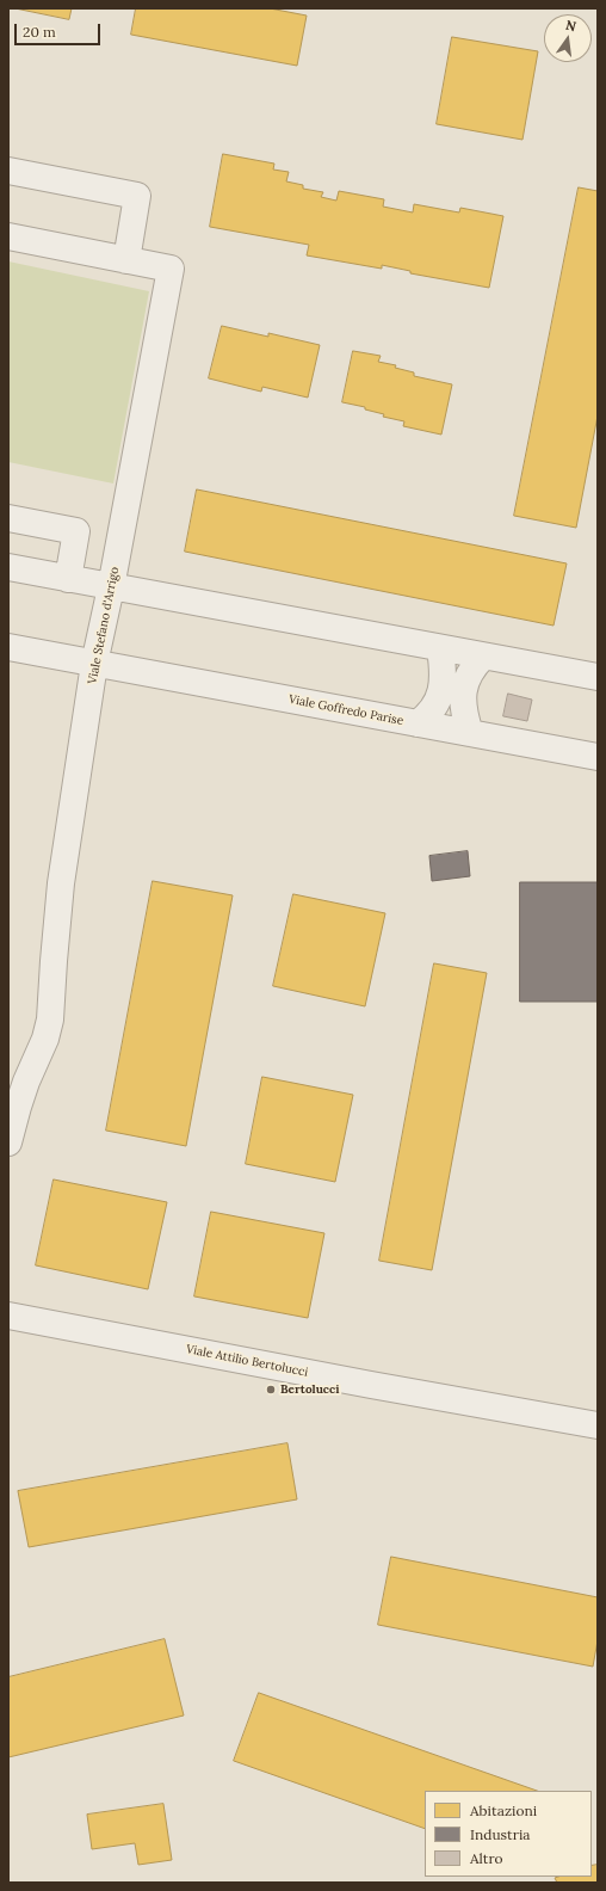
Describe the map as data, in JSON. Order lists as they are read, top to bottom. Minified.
{"streets":{"street":["Viale Stefano d'Arrigo","Viale Goffredo Parise","Viale Attilio Bertolucci"]},"crossings":[["Viale Stefano d'Arrigo","Viale Goffredo Parise"]],"places":["Bertolucci"],"legend":["Abitazioni","Industria","Altro"],"scale_bar":"20 m","north":"top"}
